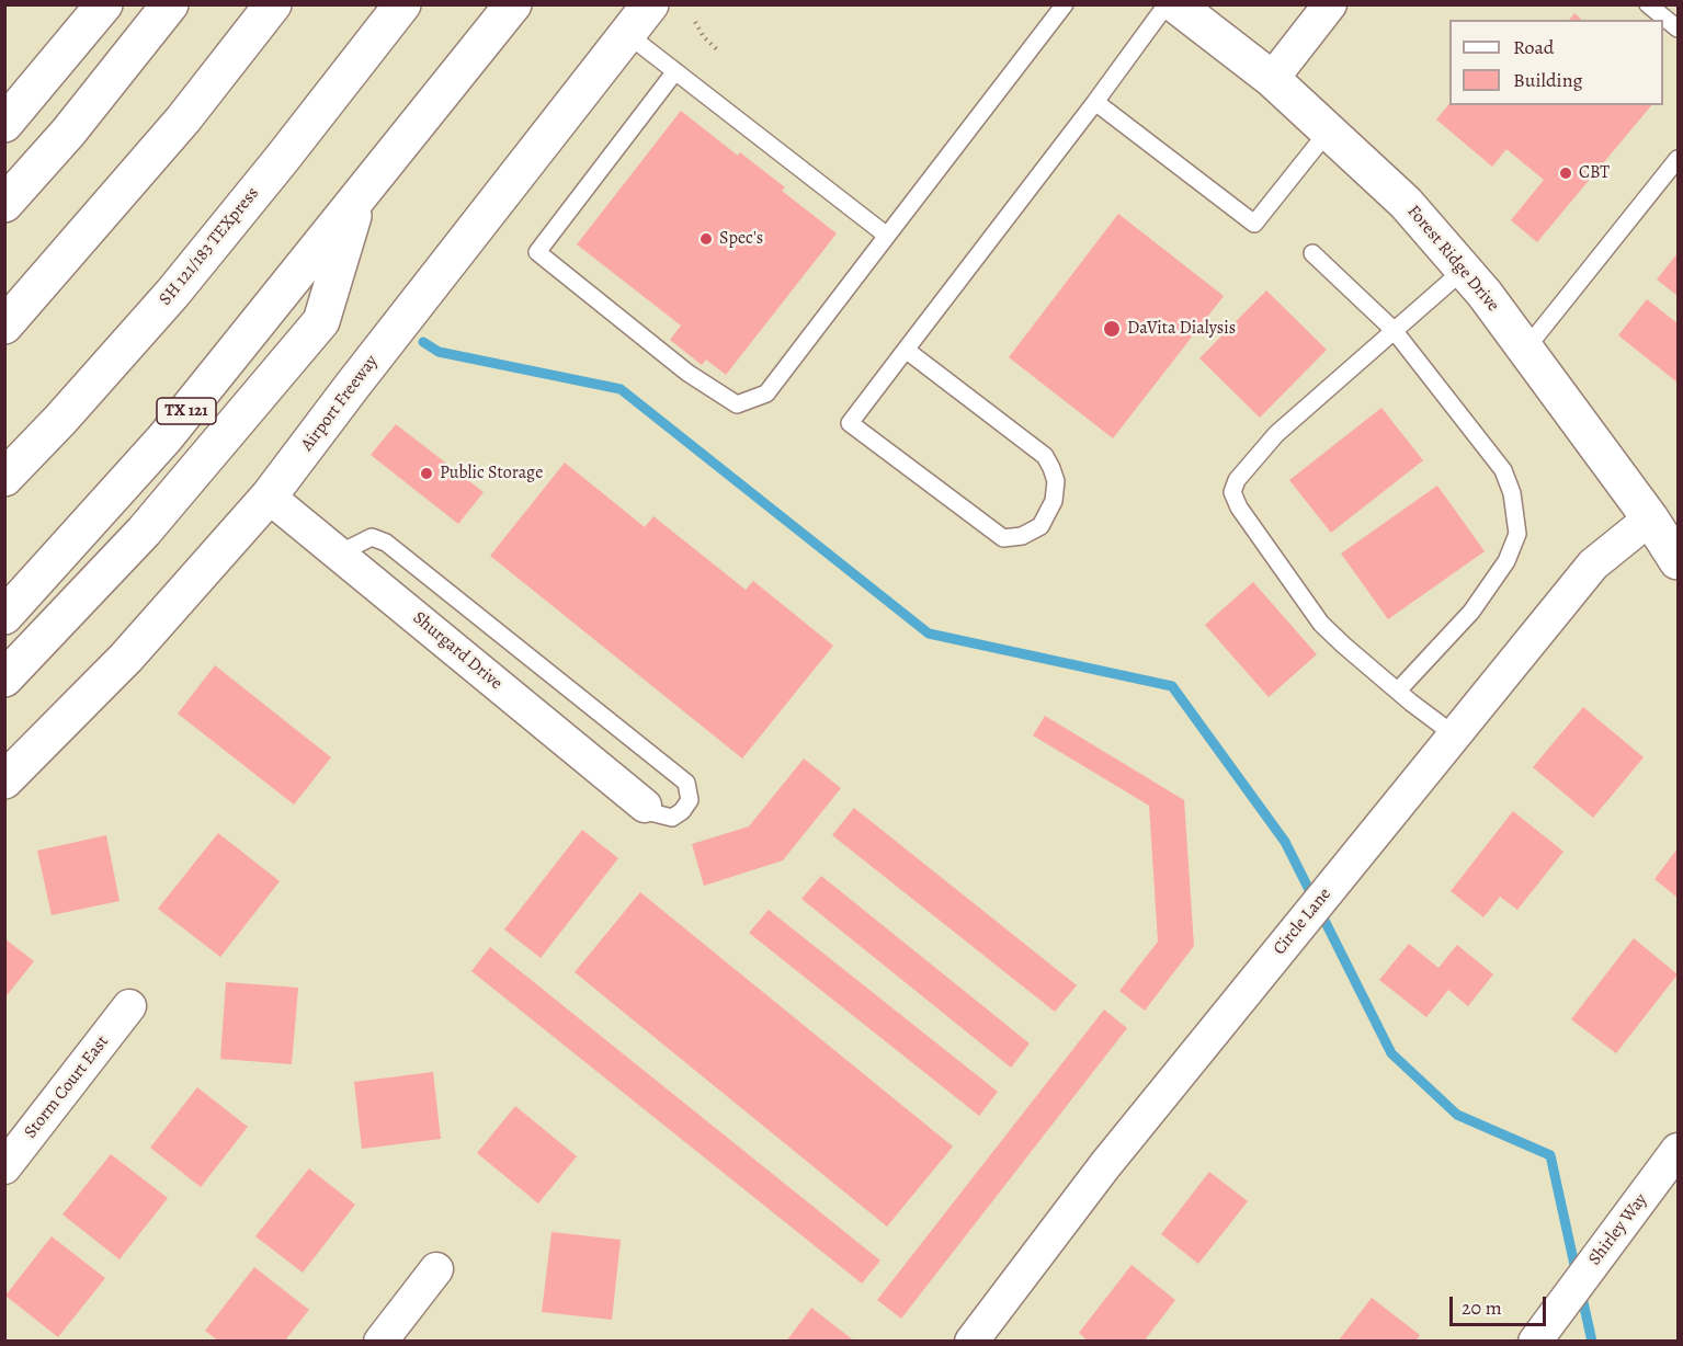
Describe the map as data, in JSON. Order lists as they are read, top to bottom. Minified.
{"streets":{"main road":["SH 121/183 TEXpress","Forest Ridge Drive","Airport Freeway","TX 121"],"street":["Shurgard Drive","Circle Lane","Storm Court East","Shirley Way"]},"crossings":[["Forest Ridge Drive","Circle Lane"],["Airport Freeway","Shurgard Drive"]],"places":["CBT","Spec's","DaVita Dialysis","Public Storage"],"legend":["Road","Building"],"scale_bar":"20 m"}
